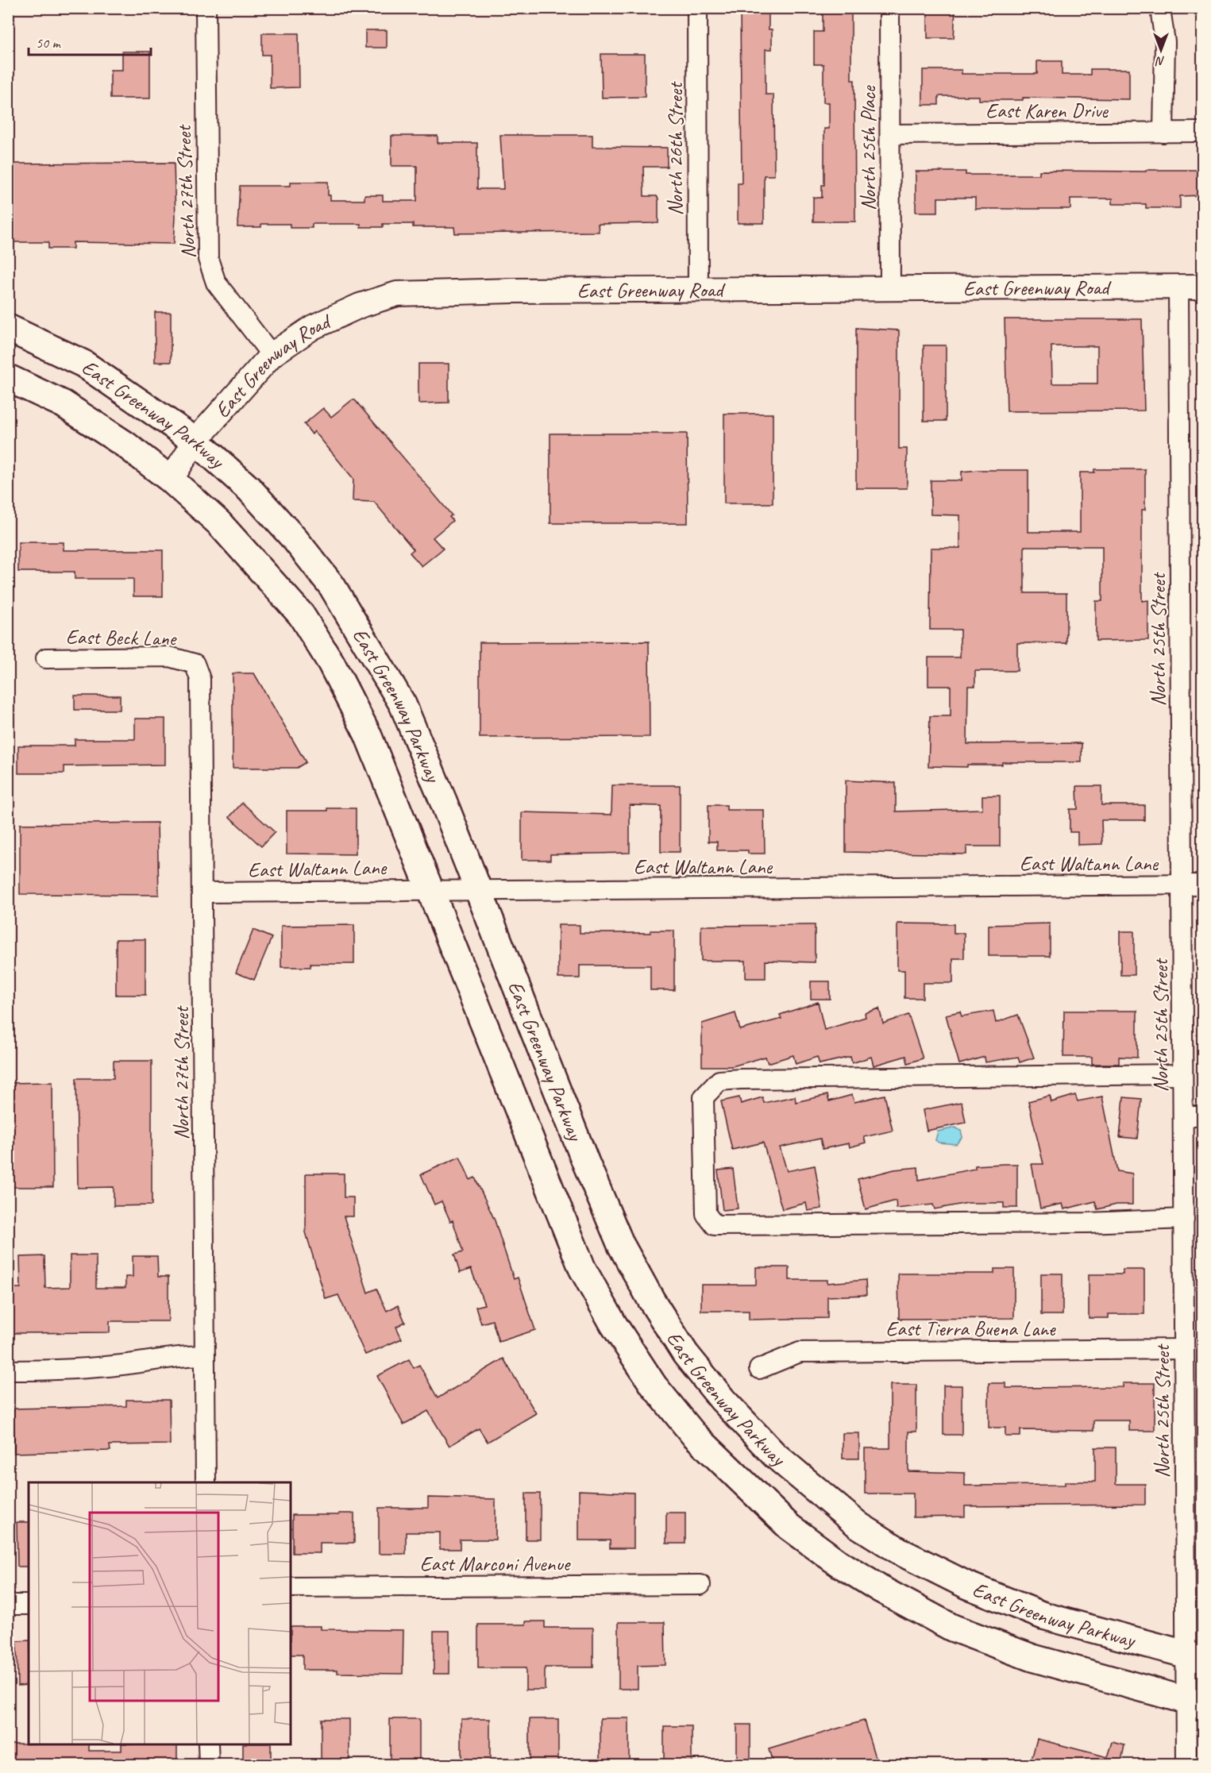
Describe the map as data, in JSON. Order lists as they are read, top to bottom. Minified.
{"streets":{"main road":["East Greenway Parkway"],"street":["East Karen Drive","North 25th Place","North 26th Street","North 27th Street","East Greenway Road","East Beck Lane","North 25th Street","East Waltann Lane","East Tierra Buena Lane","East Marconi Avenue"]},"crossings":[["East Karen Drive","North 25th Place"],["North 25th Place","East Greenway Road"],["North 26th Street","East Greenway Road"],["North 27th Street","East Greenway Road"],["North 27th Street","East Beck Lane"],["North 27th Street","East Waltann Lane"],["East Greenway Road","East Greenway Parkway"],["East Greenway Road","North 25th Street"],["East Greenway Parkway","North 25th Street"],["East Greenway Parkway","East Waltann Lane"],["North 25th Street","East Waltann Lane"],["North 25th Street","East Tierra Buena Lane"]],"scale_bar":"50 m","north":"bottom"}
